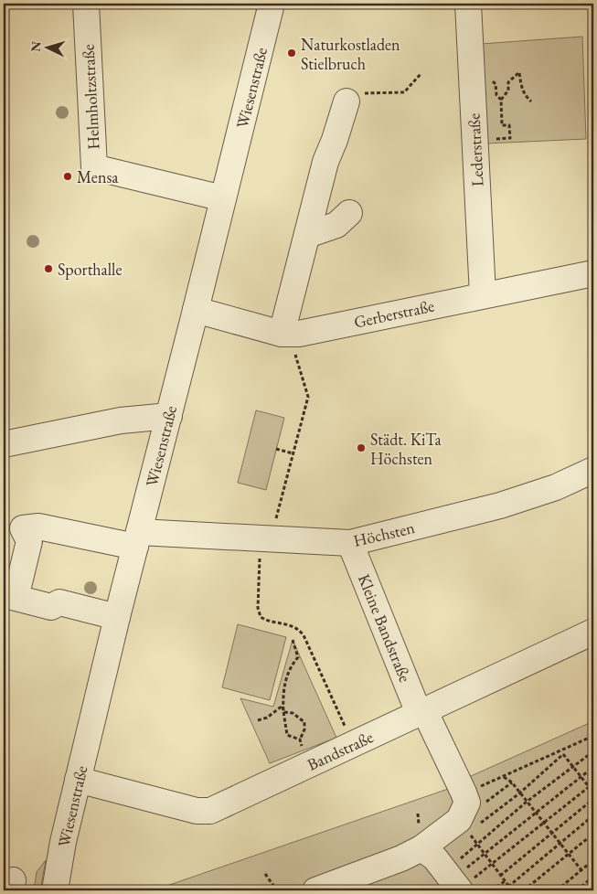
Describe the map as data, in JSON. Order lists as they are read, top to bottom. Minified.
{"streets":{"street":["Wiesenstraße","Helmholtzstraße","Lederstraße","Gerberstraße","Höchsten","Kleine Bandstraße","Bandstraße"]},"crossings":[["Wiesenstraße","Helmholtzstraße"],["Wiesenstraße","Gerberstraße"],["Wiesenstraße","Höchsten"],["Wiesenstraße","Bandstraße"],["Lederstraße","Gerberstraße"],["Höchsten","Kleine Bandstraße"],["Kleine Bandstraße","Bandstraße"]],"places":["Naturkostladen Stielbruch","Mensa","Sporthalle","Städt. KiTa Höchsten"],"north":"left"}
